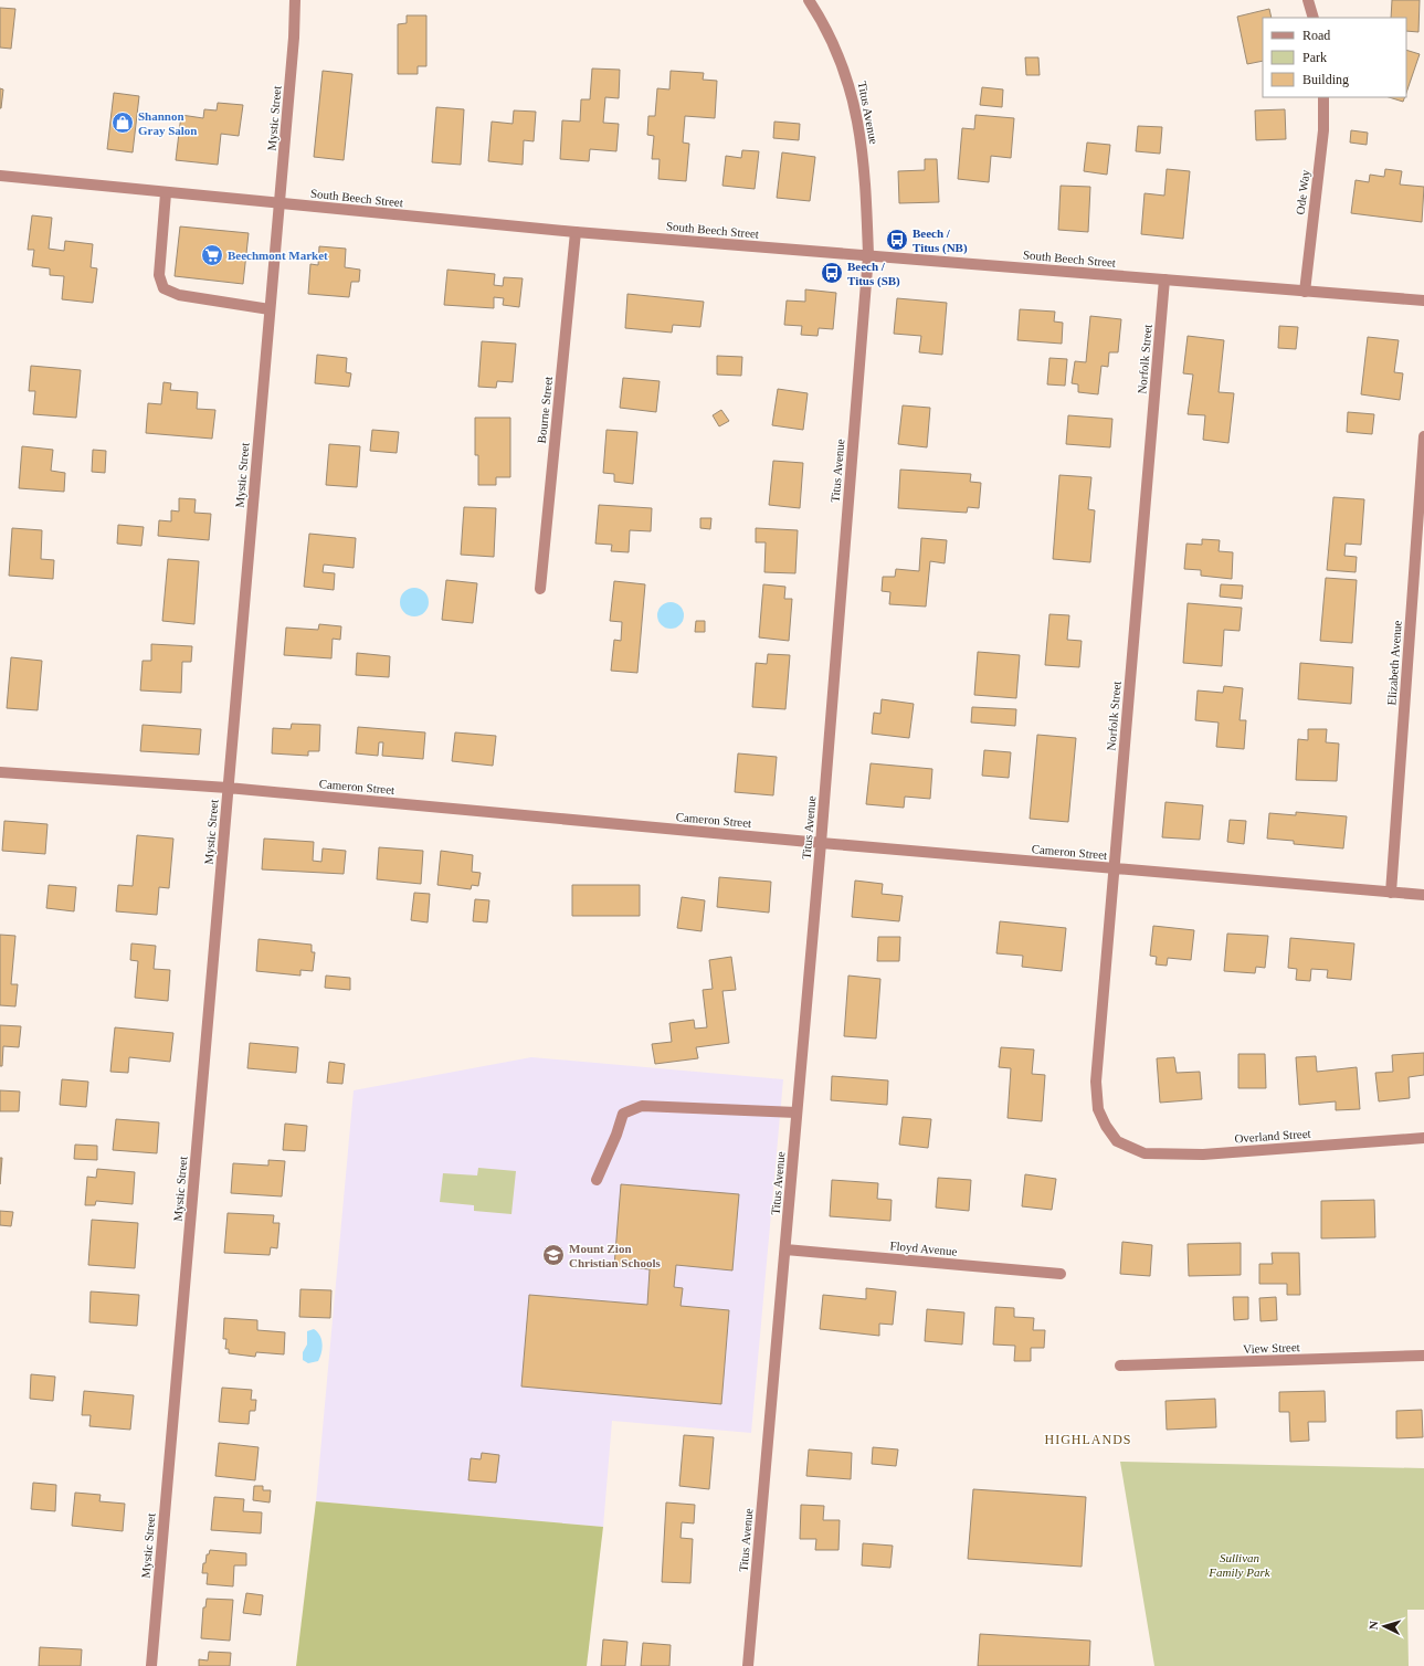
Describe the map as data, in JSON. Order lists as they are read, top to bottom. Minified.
{"streets":{"street":["Titus Avenue","Mystic Street","Ode Way","South Beech Street","Norfolk Street","Bourne Street","Elizabeth Avenue","Cameron Street","Overland Street","Floyd Avenue","View Street"]},"crossings":[["Titus Avenue","South Beech Street"],["Titus Avenue","Cameron Street"],["Titus Avenue","Floyd Avenue"],["Mystic Street","South Beech Street"],["Mystic Street","Cameron Street"],["Ode Way","South Beech Street"],["South Beech Street","Norfolk Street"],["South Beech Street","Bourne Street"],["Norfolk Street","Cameron Street"],["Norfolk Street","Overland Street"],["Elizabeth Avenue","Cameron Street"]],"districts":["HIGHLANDS"],"parks":["Sullivan Family Park"],"places":{"shop":["Shannon Gray Salon"],"bus stop":["Beech / Titus (NB)","Beech / Titus (SB)"],"supermarket":["Beechmont Market"],"school or university":["Mount Zion Christian Schools"]},"legend":["Road","Park","Building"],"north":"left"}
